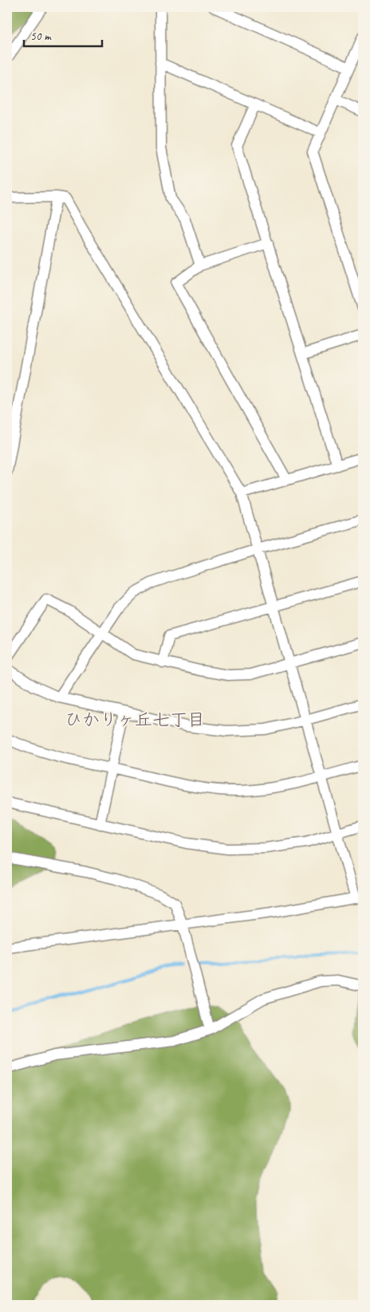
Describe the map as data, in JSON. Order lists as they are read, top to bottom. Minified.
{"districts":["ひかりヶ丘七丁目"],"scale_bar":"50 m"}
